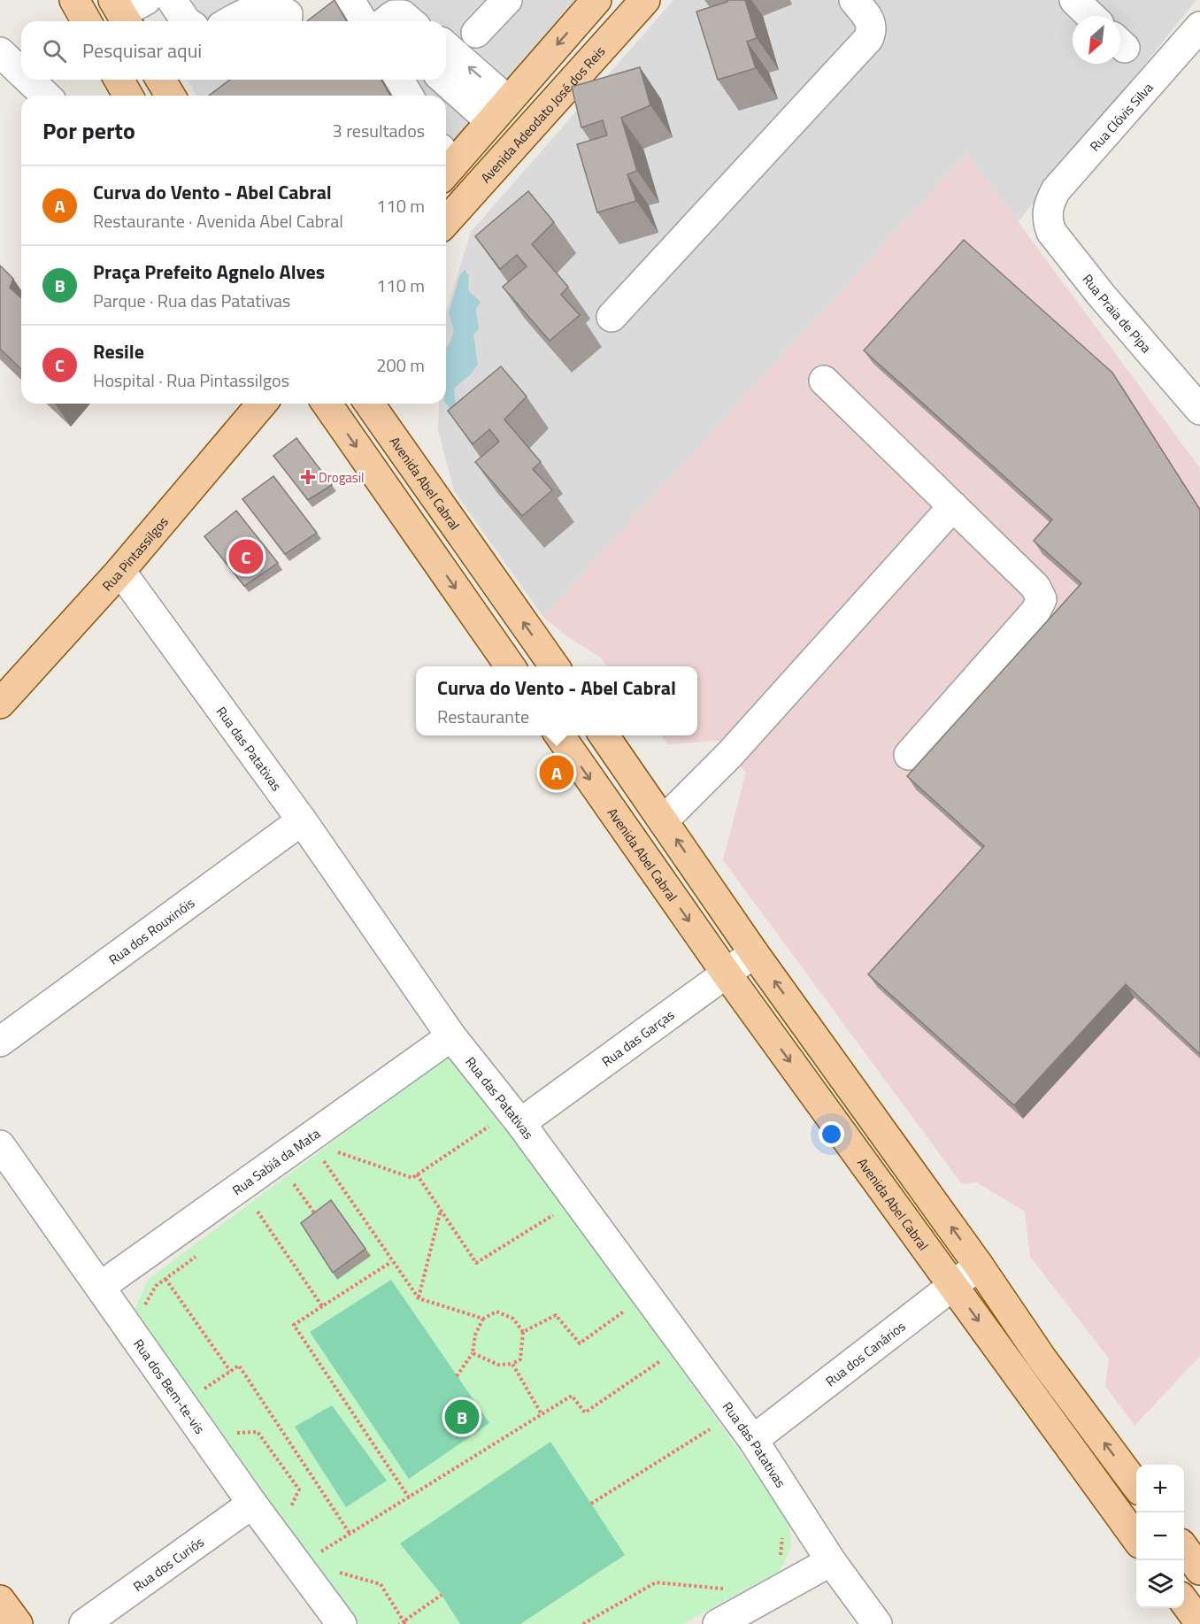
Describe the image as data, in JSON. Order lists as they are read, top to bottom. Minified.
{"streets":{"main road":["Avenida Adeodato José dos Reis","Avenida Abel Cabral","Rua Pintassilgos"],"street":["Rua Clóvis Silva","Rua Praia de Pipa","Rua das Patativas","Rua dos Rouxinóis","Rua das Garças","Rua Sabiá da Mata","Rua dos Canários","Rua dos Bem-te-vis","Rua dos Curiós"]},"crossings":[["Rua Clóvis Silva","Rua Praia de Pipa"],["Avenida Abel Cabral","Rua das Garças"],["Avenida Abel Cabral","Rua dos Canários"],["Rua Pintassilgos","Rua das Patativas"],["Rua das Patativas","Rua dos Rouxinóis"],["Rua das Patativas","Rua das Garças"],["Rua das Patativas","Rua Sabiá da Mata"],["Rua das Patativas","Rua dos Canários"],["Rua Sabiá da Mata","Rua dos Bem-te-vis"],["Rua dos Bem-te-vis","Rua dos Curiós"]],"places":{"health":["Drogasil"]},"north":"bottom left","page":{"search":"Pesquisar aqui","heading":["Por perto","3 resultados"],"list":[{"mark":"A","name":"Curva do Vento - Abel Cabral","note":"Restaurante · Avenida Abel Cabral","value":"110 m"},{"mark":"B","name":"Praça Prefeito Agnelo Alves","note":"Parque · Rua das Patativas","value":"110 m"},{"mark":"C","name":"Resile","note":"Hospital · Rua Pintassilgos","value":"200 m"}],"pins":["C","A","B"],"popup":["Curva do Vento - Abel Cabral","Restaurante"],"map_buttons":["+","−"]}}
